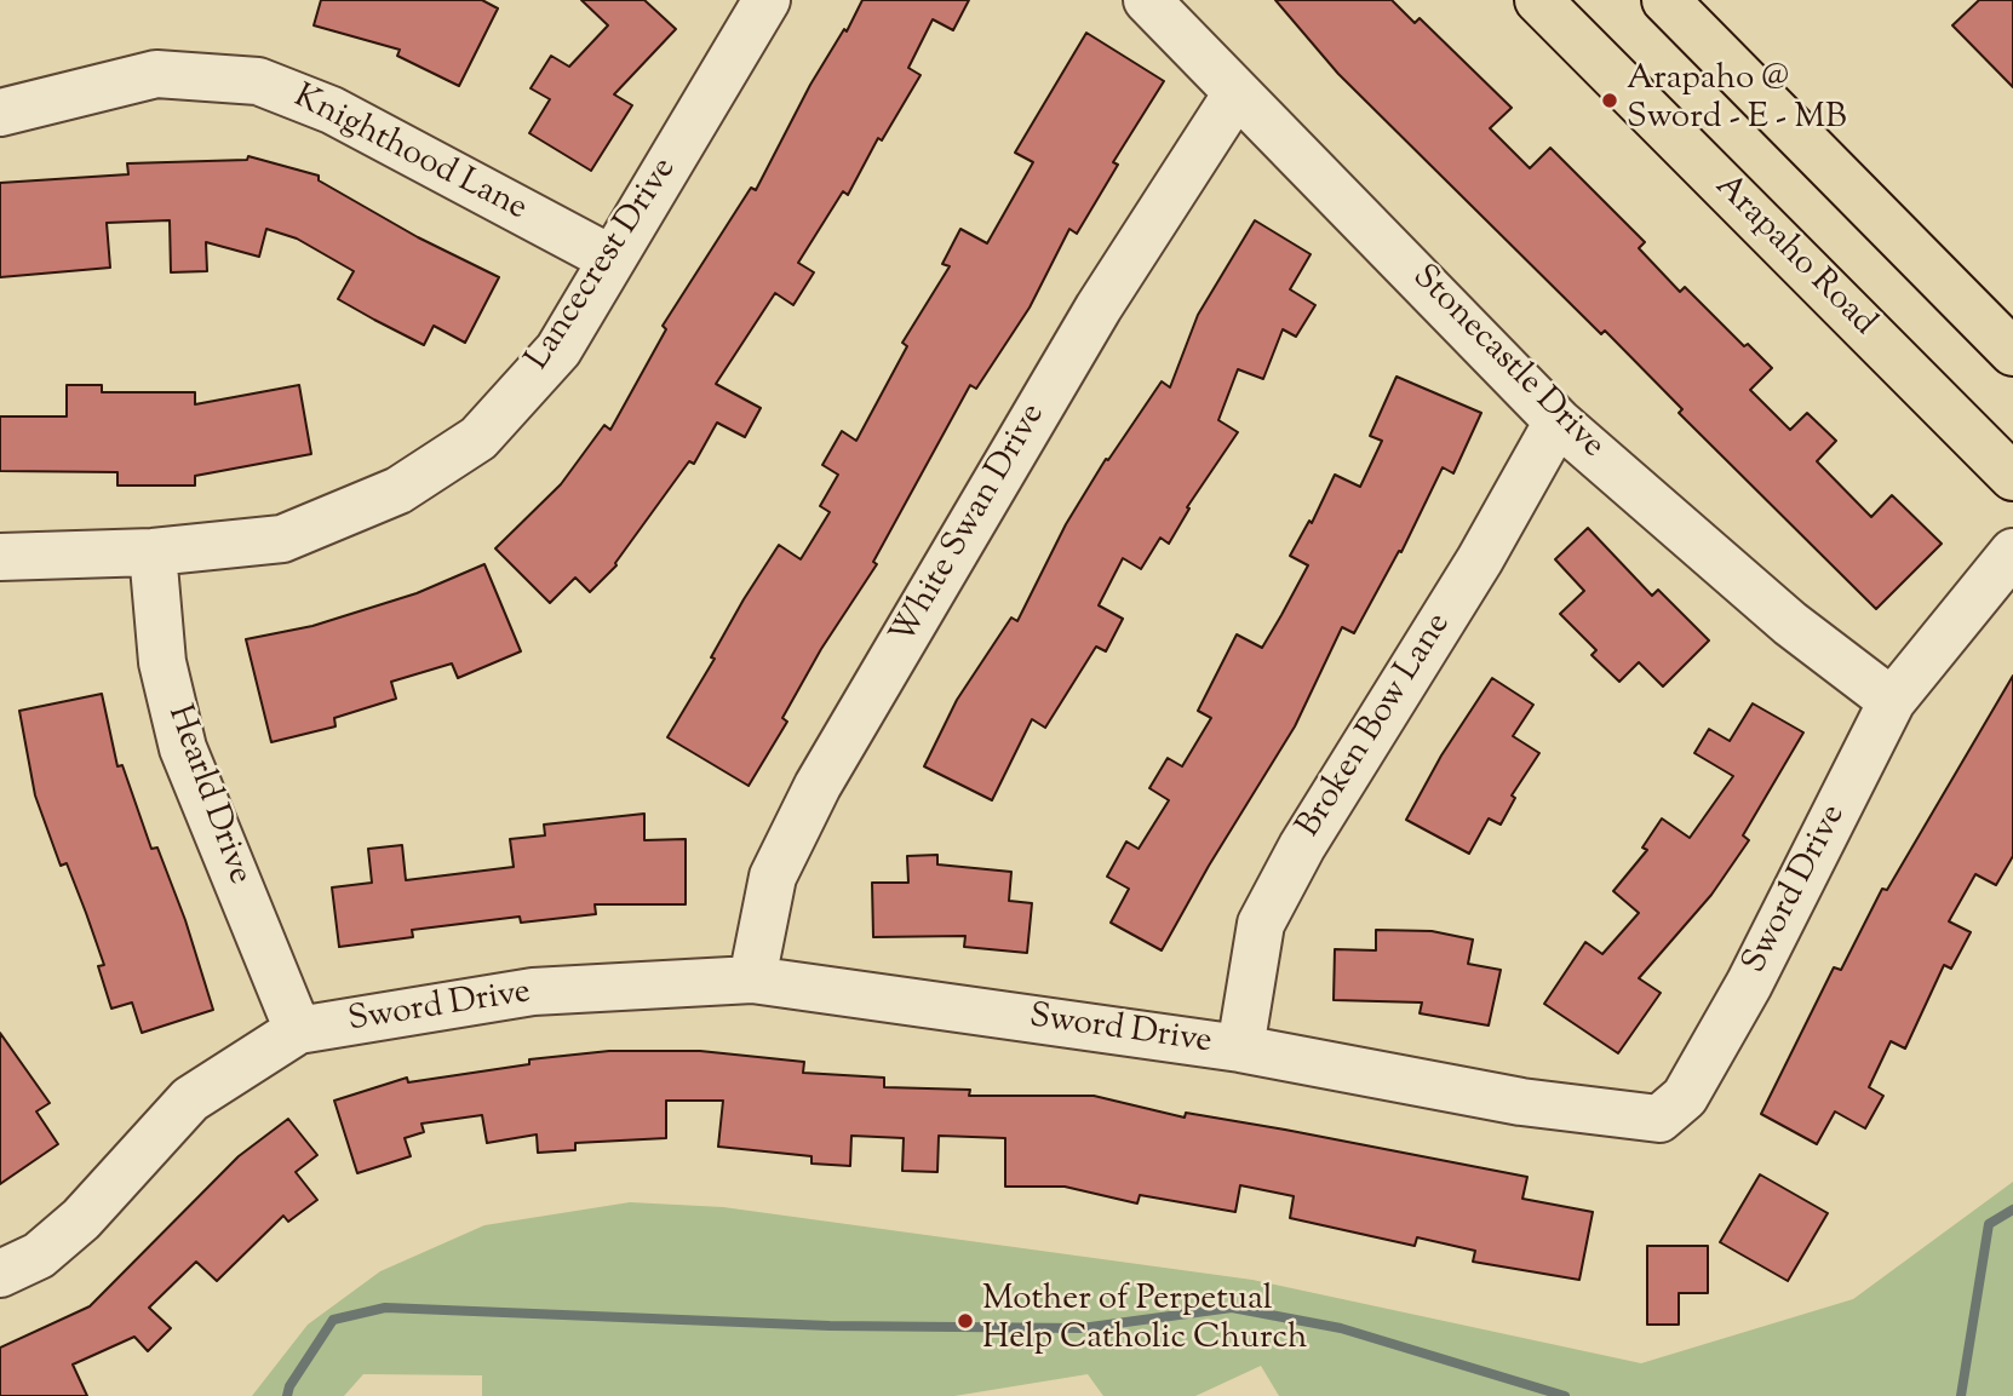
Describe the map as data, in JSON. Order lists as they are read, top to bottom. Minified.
{"streets":{"main road":["Arapaho Road"],"street":["Knighthood Lane","Lancecrest Drive","Stonecastle Drive","White Swan Drive","Broken Bow Lane","Hearld Drive","Sword Drive"]},"crossings":[["Knighthood Lane","Lancecrest Drive"],["Lancecrest Drive","Hearld Drive"],["Stonecastle Drive","White Swan Drive"],["Stonecastle Drive","Broken Bow Lane"],["Stonecastle Drive","Sword Drive"],["White Swan Drive","Sword Drive"],["Broken Bow Lane","Sword Drive"],["Hearld Drive","Sword Drive"]],"places":["Arapaho @ Sword - E - MB","Mother of Perpetual Help Catholic Church"]}
